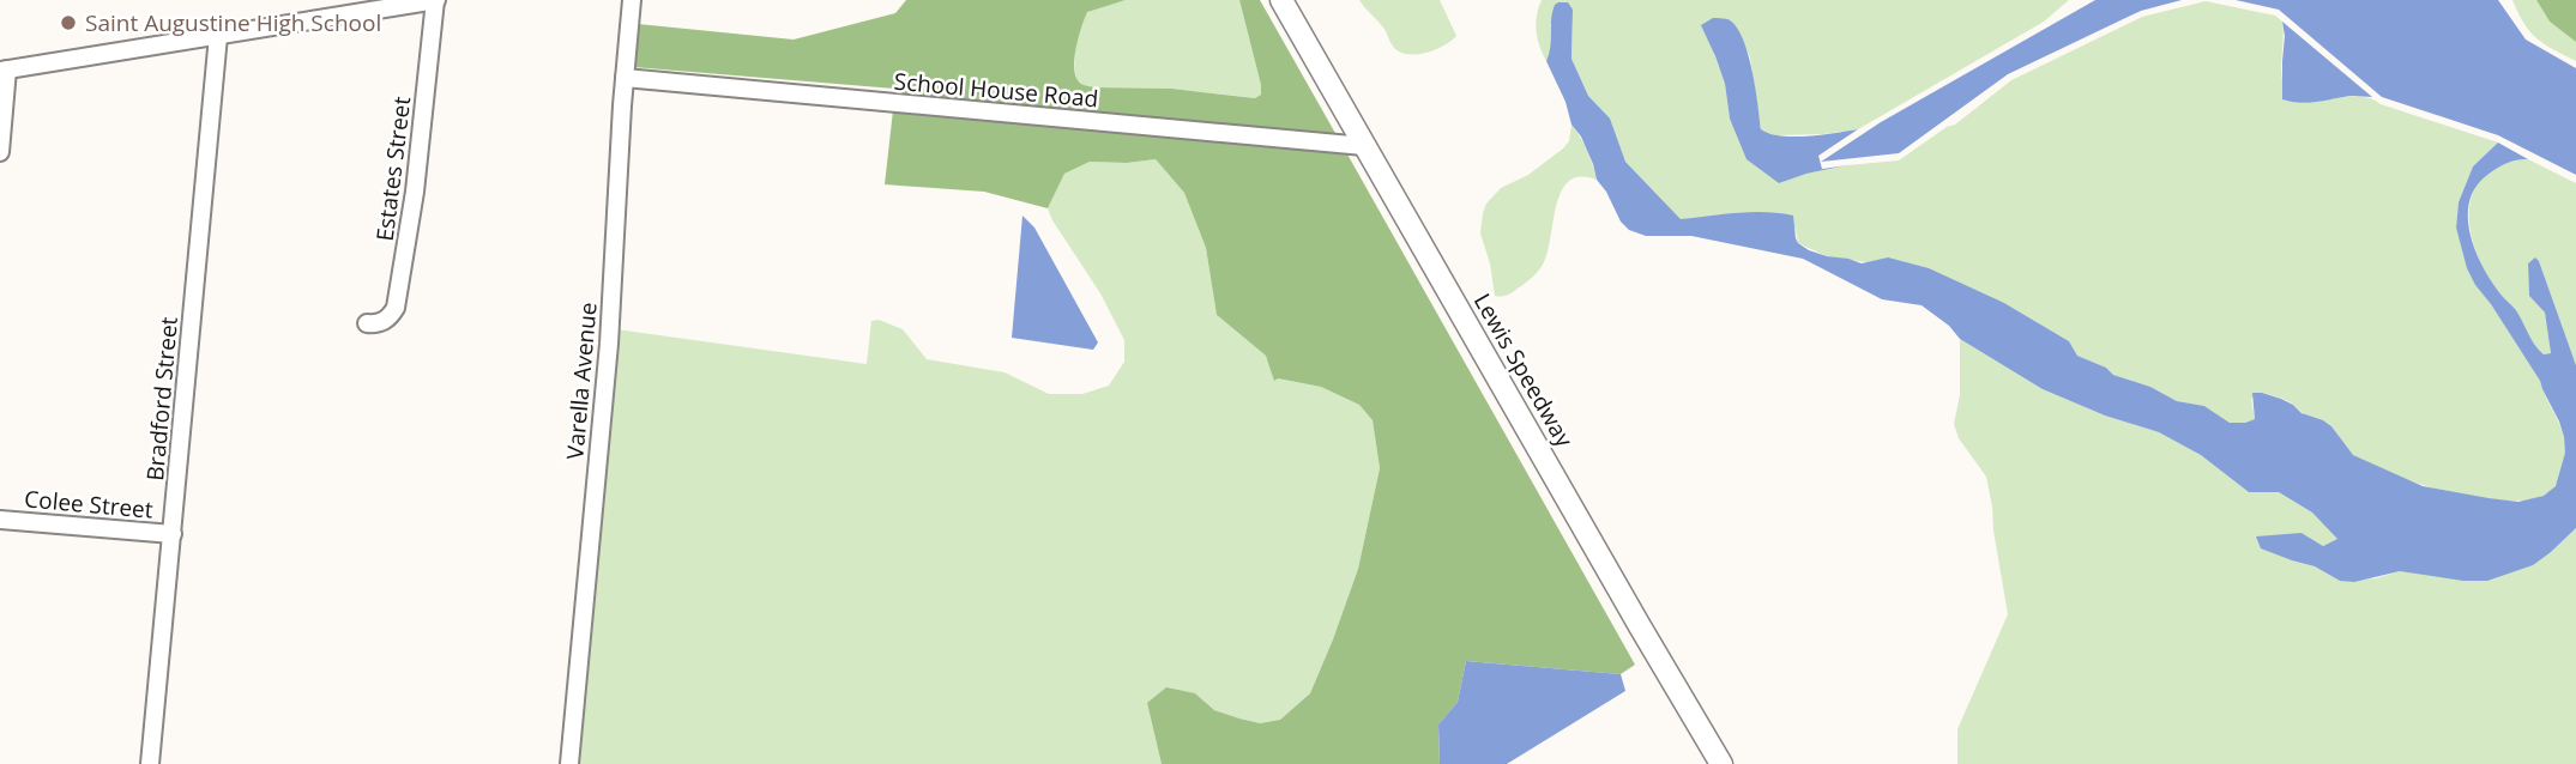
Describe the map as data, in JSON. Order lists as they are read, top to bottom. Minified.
{"streets":{"main road":["Lewis Speedway"],"street":["School House Road","Estates Street","Varella Avenue","Bradford Street","Colee Street"]},"crossings":[["School House Road","Lewis Speedway"],["School House Road","Varella Avenue"],["Bradford Street","Colee Street"]],"places":["Saint Augustine High School"]}
